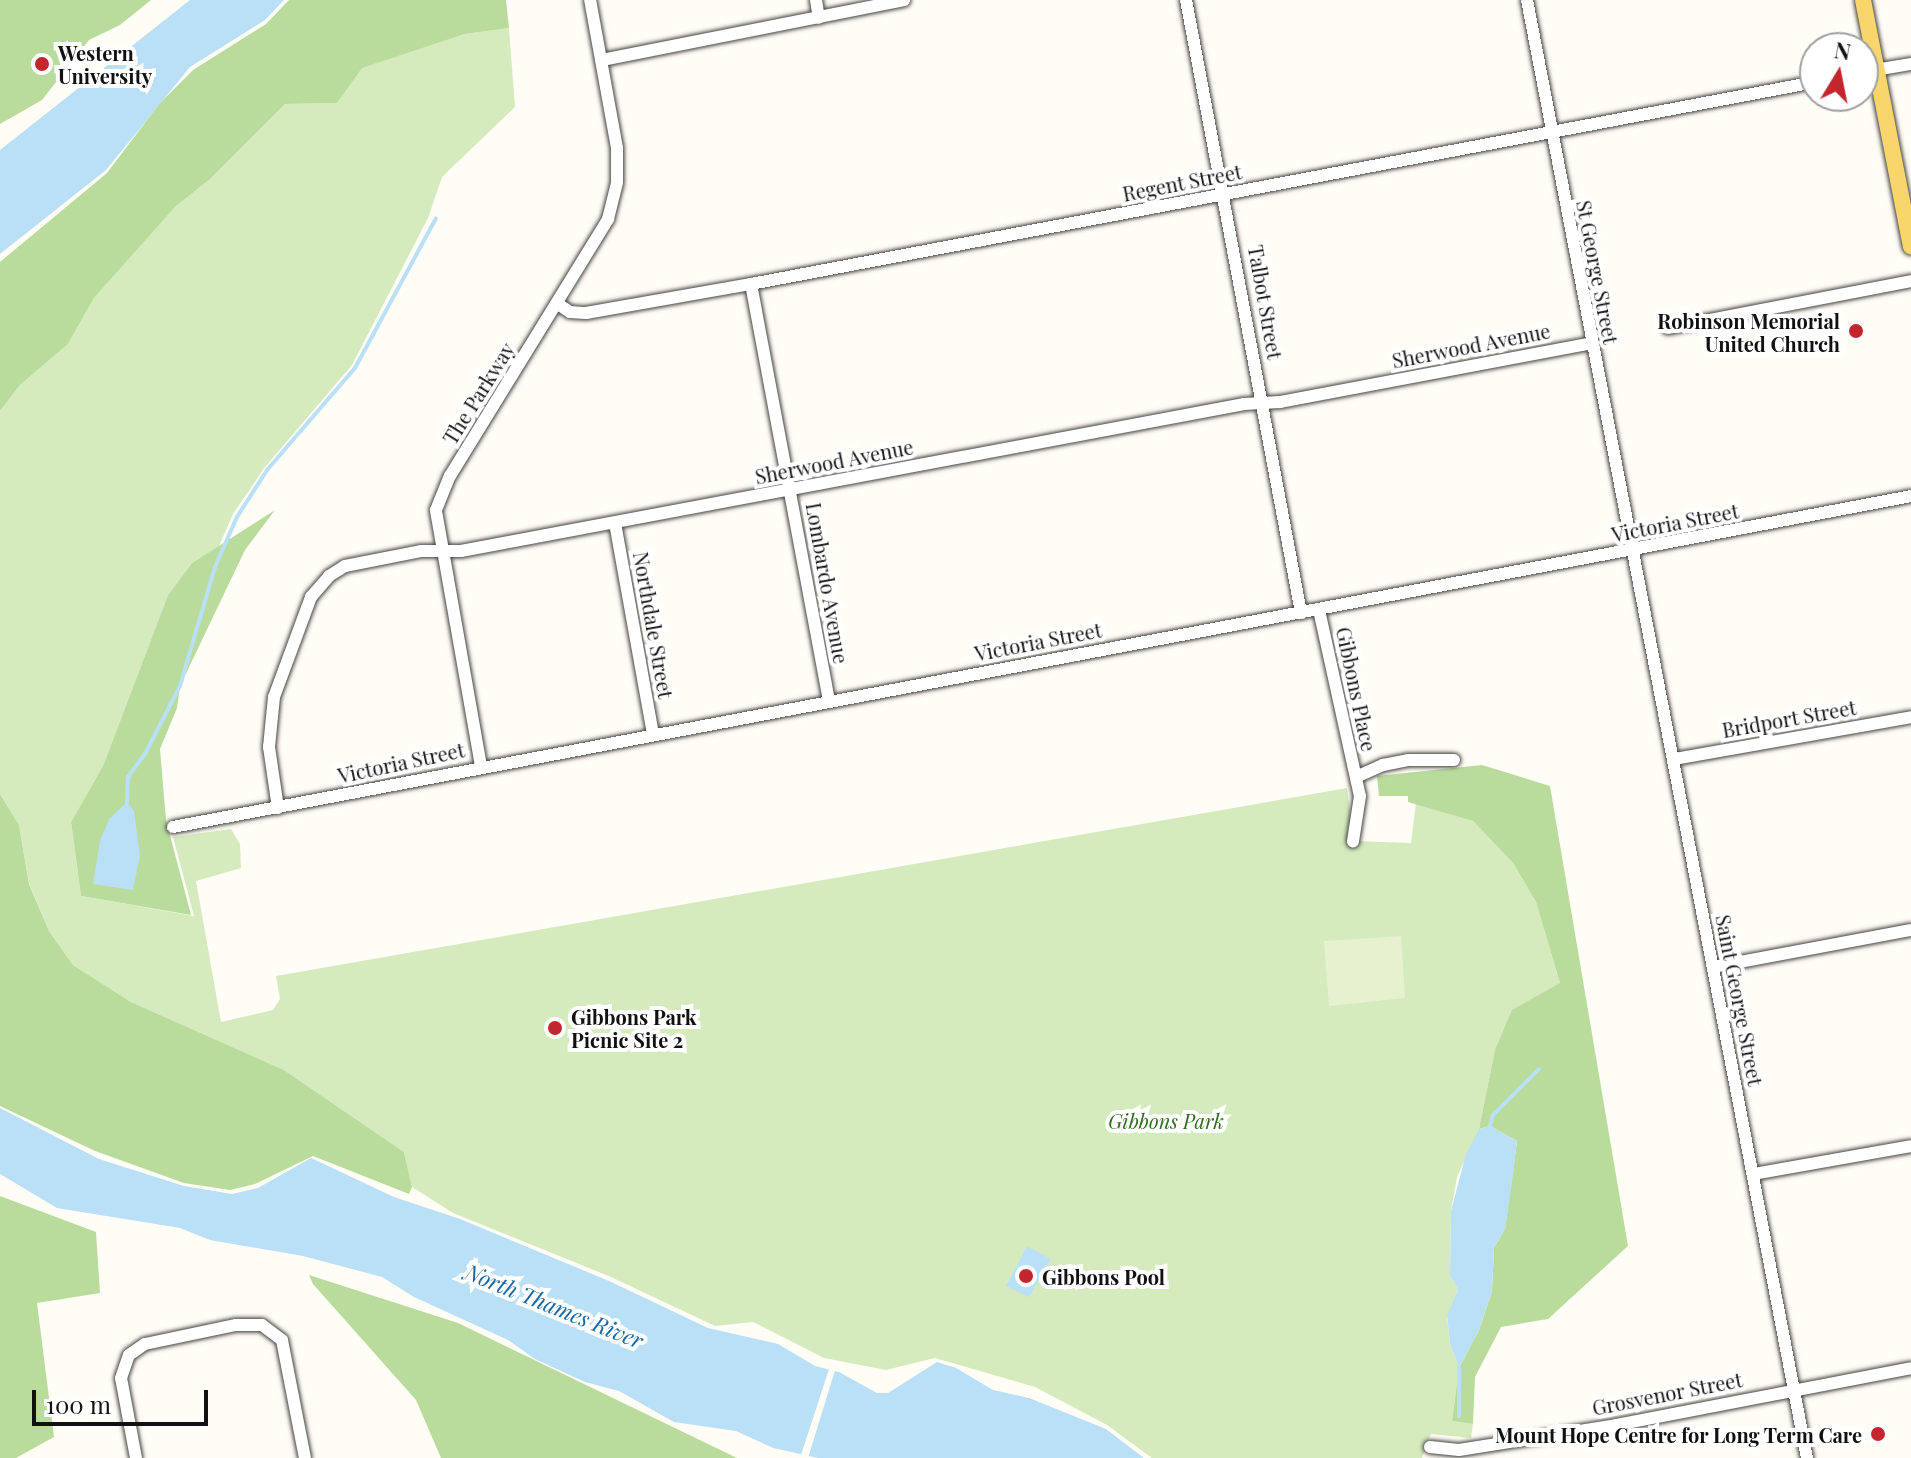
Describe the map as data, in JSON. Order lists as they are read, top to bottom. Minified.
{"streets":{"street":["Regent Street","St George Street","Talbot Street","Sherwood Avenue","The Parkway","Victoria Street","Lombardo Avenue","Northdale Street","Gibbons Place","Bridport Street","Saint George Street","Grosvenor Street"]},"crossings":[["Regent Street","St George Street"],["Regent Street","Talbot Street"],["Regent Street","The Parkway"],["Regent Street","Lombardo Avenue"],["St George Street","Sherwood Avenue"],["St George Street","Victoria Street"],["St George Street","Saint George Street"],["Talbot Street","Sherwood Avenue"],["Talbot Street","Victoria Street"],["Sherwood Avenue","The Parkway"],["Sherwood Avenue","Victoria Street"],["Sherwood Avenue","Lombardo Avenue"],["Sherwood Avenue","Northdale Street"],["The Parkway","Victoria Street"],["Victoria Street","Lombardo Avenue"],["Victoria Street","Northdale Street"],["Victoria Street","Gibbons Place"],["Victoria Street","Saint George Street"],["Bridport Street","Saint George Street"],["Saint George Street","Grosvenor Street"]],"water":["North Thames River"],"parks":["Gibbons Park"],"places":["Western University","Robinson Memorial United Church","Gibbons Park Picnic Site 2","Gibbons Pool","Mount Hope Centre for Long Term Care"],"scale_bar":"100 m","north":"top"}
